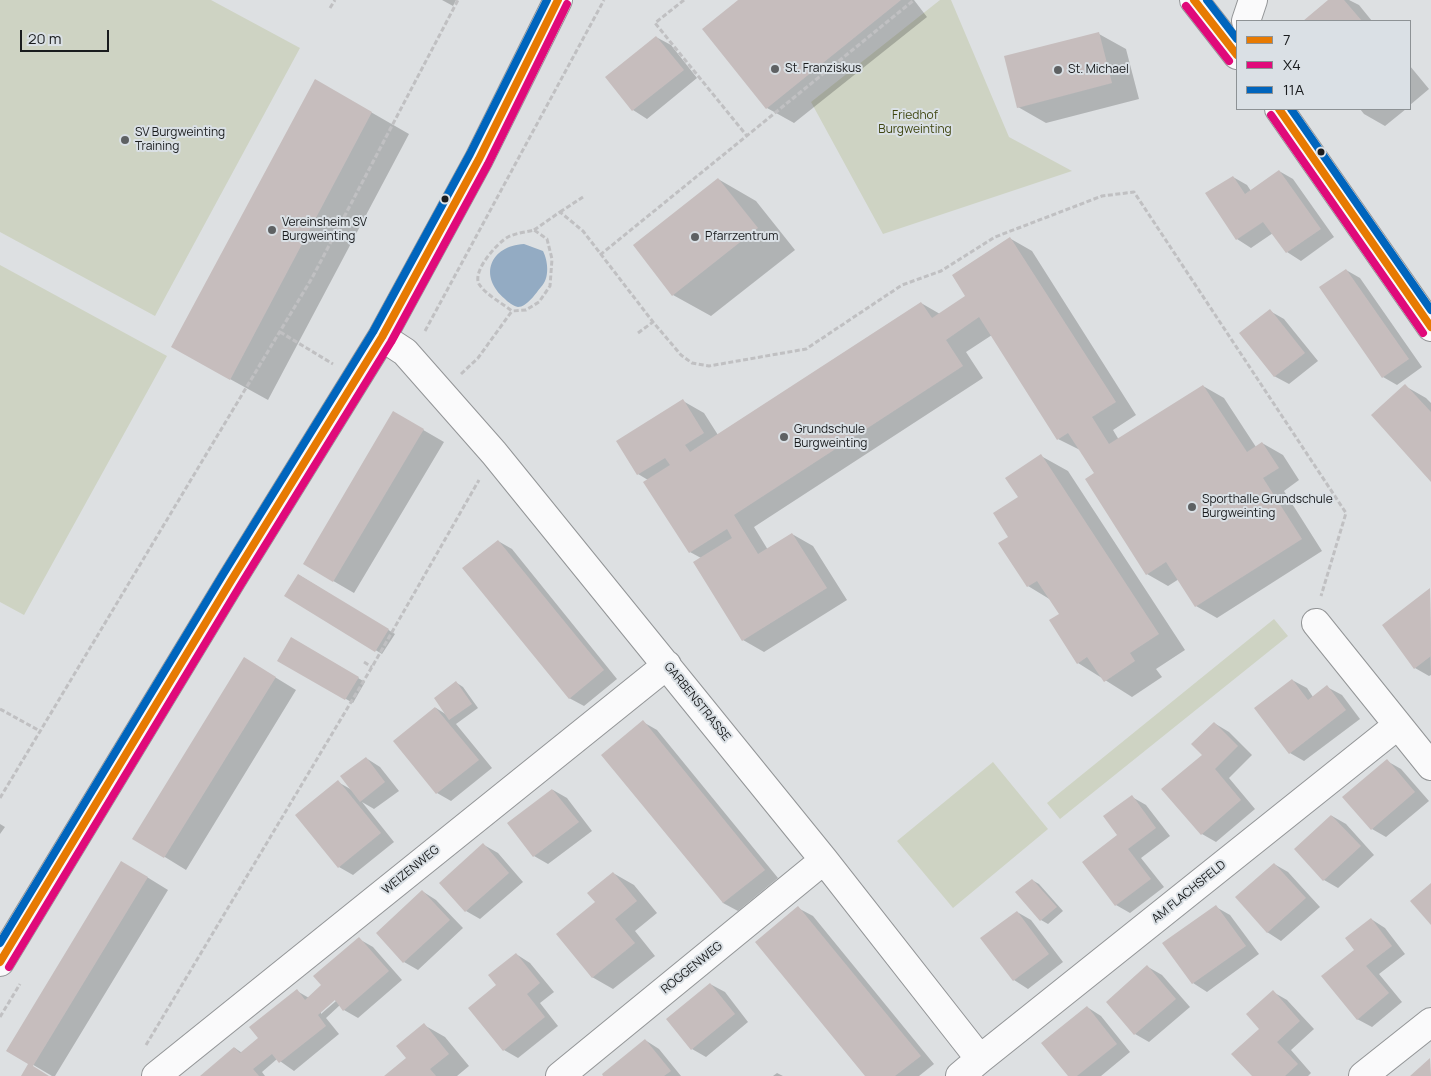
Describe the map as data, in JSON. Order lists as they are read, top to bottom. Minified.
{"streets":{"street":["GARBENSTRASSE","WEIZENWEG","AM FLACHSFELD","ROGGENWEG"]},"crossings":[["GARBENSTRASSE","WEIZENWEG"],["GARBENSTRASSE","AM FLACHSFELD"],["GARBENSTRASSE","ROGGENWEG"]],"parks":["Friedhof Burgweinting"],"places":["St. Franziskus","St. Michael","SV Burgweinting Training","Vereinsheim SV Burgweinting","Pfarrzentrum","Grundschule Burgweinting","Sporthalle Grundschule Burgweinting"],"lines":["transit line 7","transit line 11A","transit line X4"],"legend":["7","X4","11A"],"scale_bar":"20 m"}
